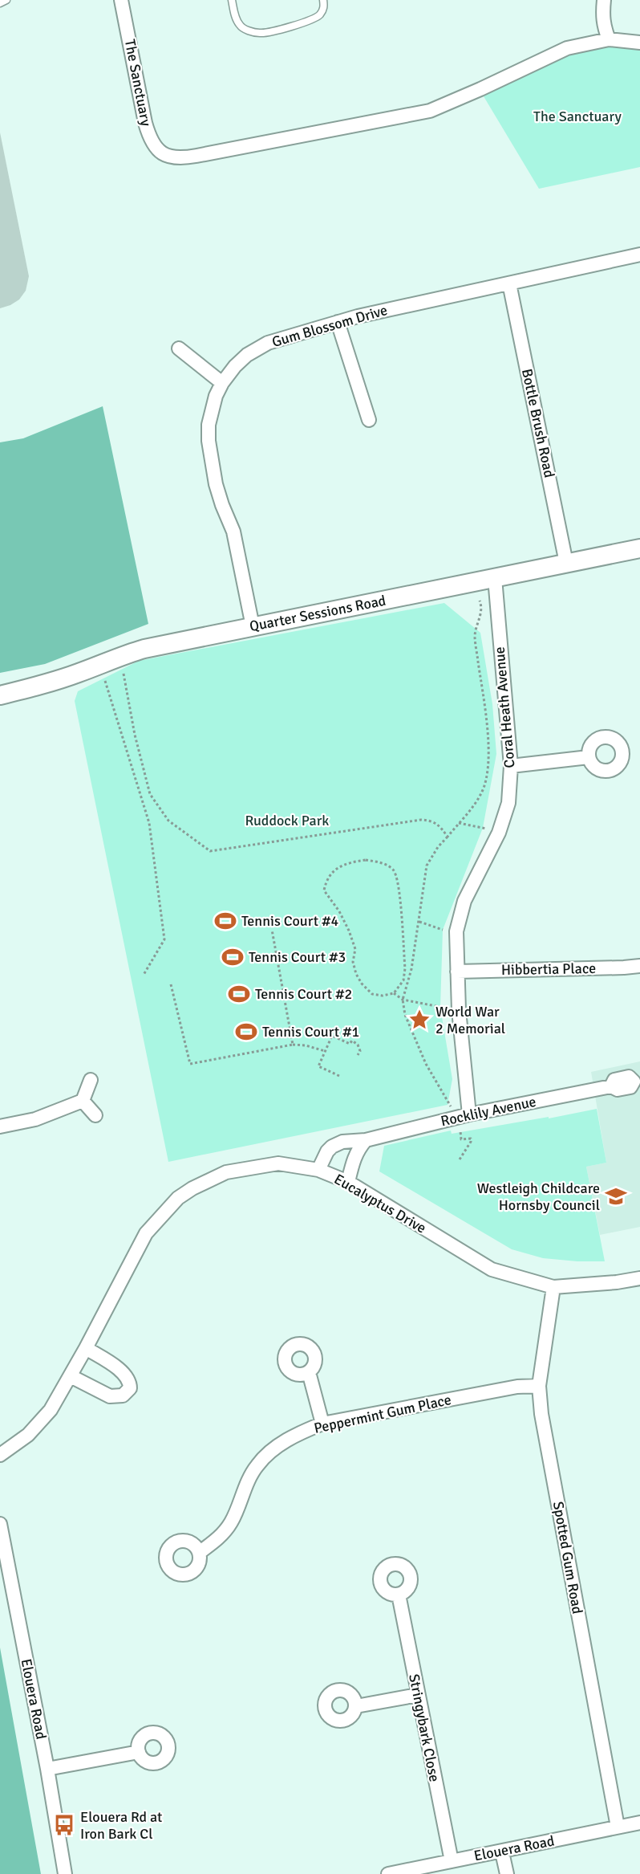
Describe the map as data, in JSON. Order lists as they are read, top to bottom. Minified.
{"streets":{"main road":["Quarter Sessions Road"],"street":["The Sanctuary","Gum Blossom Drive","Bottle Brush Road","Coral Heath Avenue","Hibbertia Place","Rocklily Avenue","Eucalyptus Drive","Peppermint Gum Place","Spotted Gum Road","Elouera Road","Stringybark Close"]},"crossings":[["Gum Blossom Drive","Bottle Brush Road"],["Gum Blossom Drive","Quarter Sessions Road"],["Bottle Brush Road","Quarter Sessions Road"],["Quarter Sessions Road","Coral Heath Avenue"],["Coral Heath Avenue","Hibbertia Place"],["Coral Heath Avenue","Rocklily Avenue"],["Rocklily Avenue","Eucalyptus Drive"],["Eucalyptus Drive","Spotted Gum Road"],["Peppermint Gum Place","Spotted Gum Road"],["Spotted Gum Road","Elouera Road"],["Elouera Road","Stringybark Close"]],"parks":["The Sanctuary","Ruddock Park"],"places":{"sports":["Tennis Court #4","Tennis Court #3","Tennis Court #2","Tennis Court #1"],"place":["World War 2 Memorial"],"school or university":["Westleigh Childcare Hornsby Council"],"bus stop":["Elouera Rd at Iron Bark Cl"]}}
